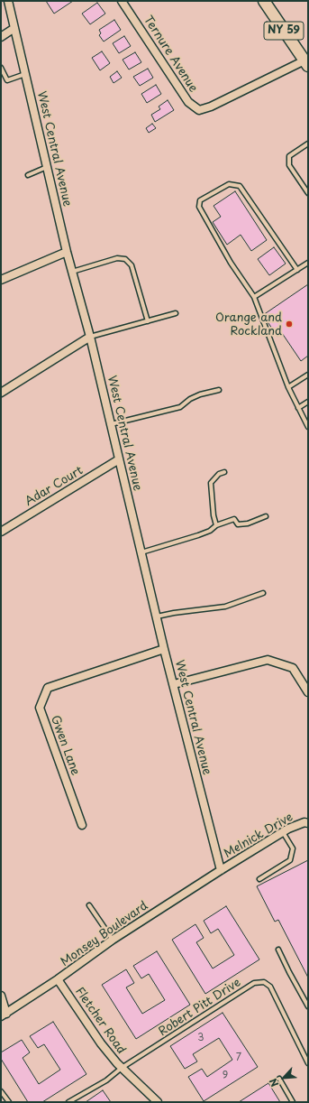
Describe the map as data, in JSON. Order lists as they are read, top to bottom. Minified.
{"streets":{"main road":["NY 59"],"street":["Ternure Avenue","West Central Avenue","Adar Court","Gwen Lane","Melnick Drive","Monsey Boulevard","Fletcher Road"],"lane":["Robert Pitt Drive"]},"crossings":[["NY 59","Ternure Avenue"],["West Central Avenue","Adar Court"],["West Central Avenue","Gwen Lane"],["West Central Avenue","Melnick Drive"],["West Central Avenue","Monsey Boulevard"],["Melnick Drive","Monsey Boulevard"],["Monsey Boulevard","Fletcher Road"],["Robert Pitt Drive","Fletcher Road"]],"places":["Orange and Rockland"],"house_numbers":["3","7","9"],"north":"bottom left"}
